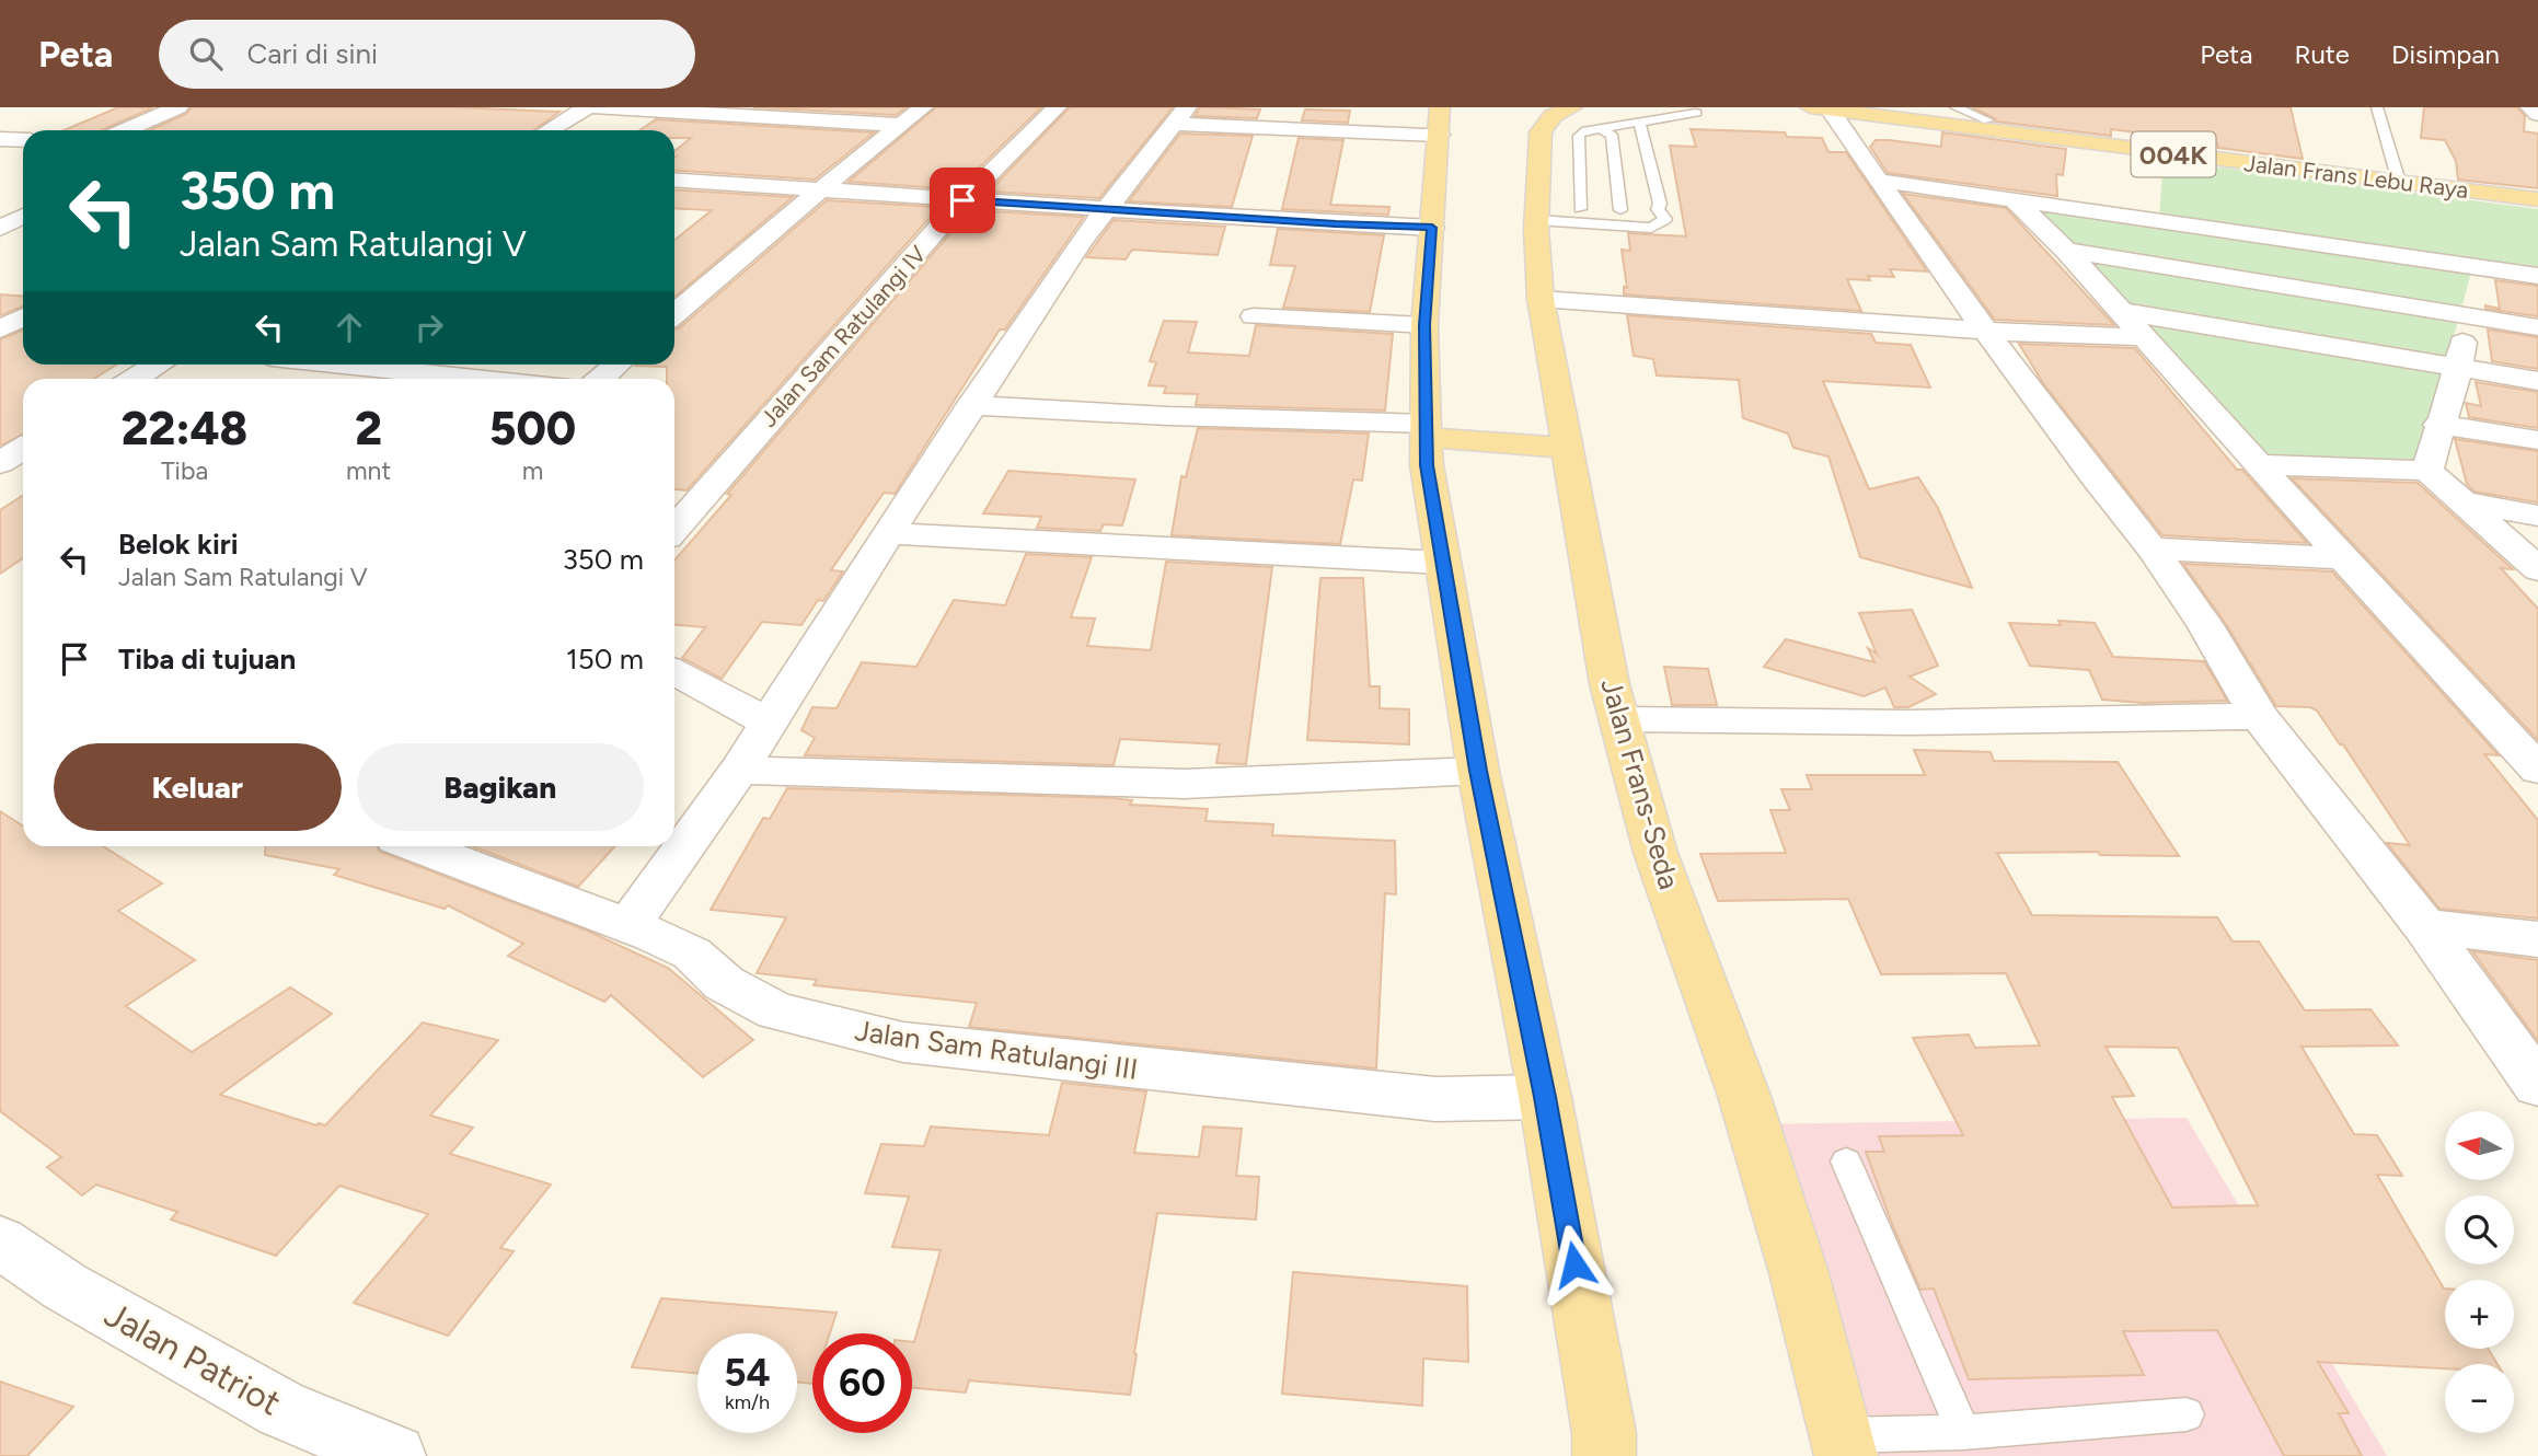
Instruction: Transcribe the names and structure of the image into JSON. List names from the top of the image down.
{
  "streets": {
    "main road": ["004K", "Jalan Frans Lebu Raya", "Jalan Frans-Seda"],
    "street": ["Jalan Sam Ratulangi IV", "Jalan Sam Ratulangi III", "Jalan Patriot"]
  },
  "north": "left",
  "page": {
    "header": "Peta",
    "search": "Cari di sini",
    "nav": ["Peta", "Rute", "Disimpan"],
    "turn": ["350 m", "Jalan Sam Ratulangi V"],
    "eta": [
      "22:48",
      "Tiba",
      "2",
      "mnt",
      "500",
      "m"
    ],
    "list": [
      {
        "name": "Belok kiri",
        "note": "Jalan Sam Ratulangi V",
        "value": "350 m"
      },
      {
        "name": "Tiba di tujuan",
        "value": "150 m"
      }
    ],
    "buttons": ["Keluar", "Bagikan"],
    "map_buttons": ["+", "−"],
    "speed": "54 km/h",
    "limit": "60"
  }
}
